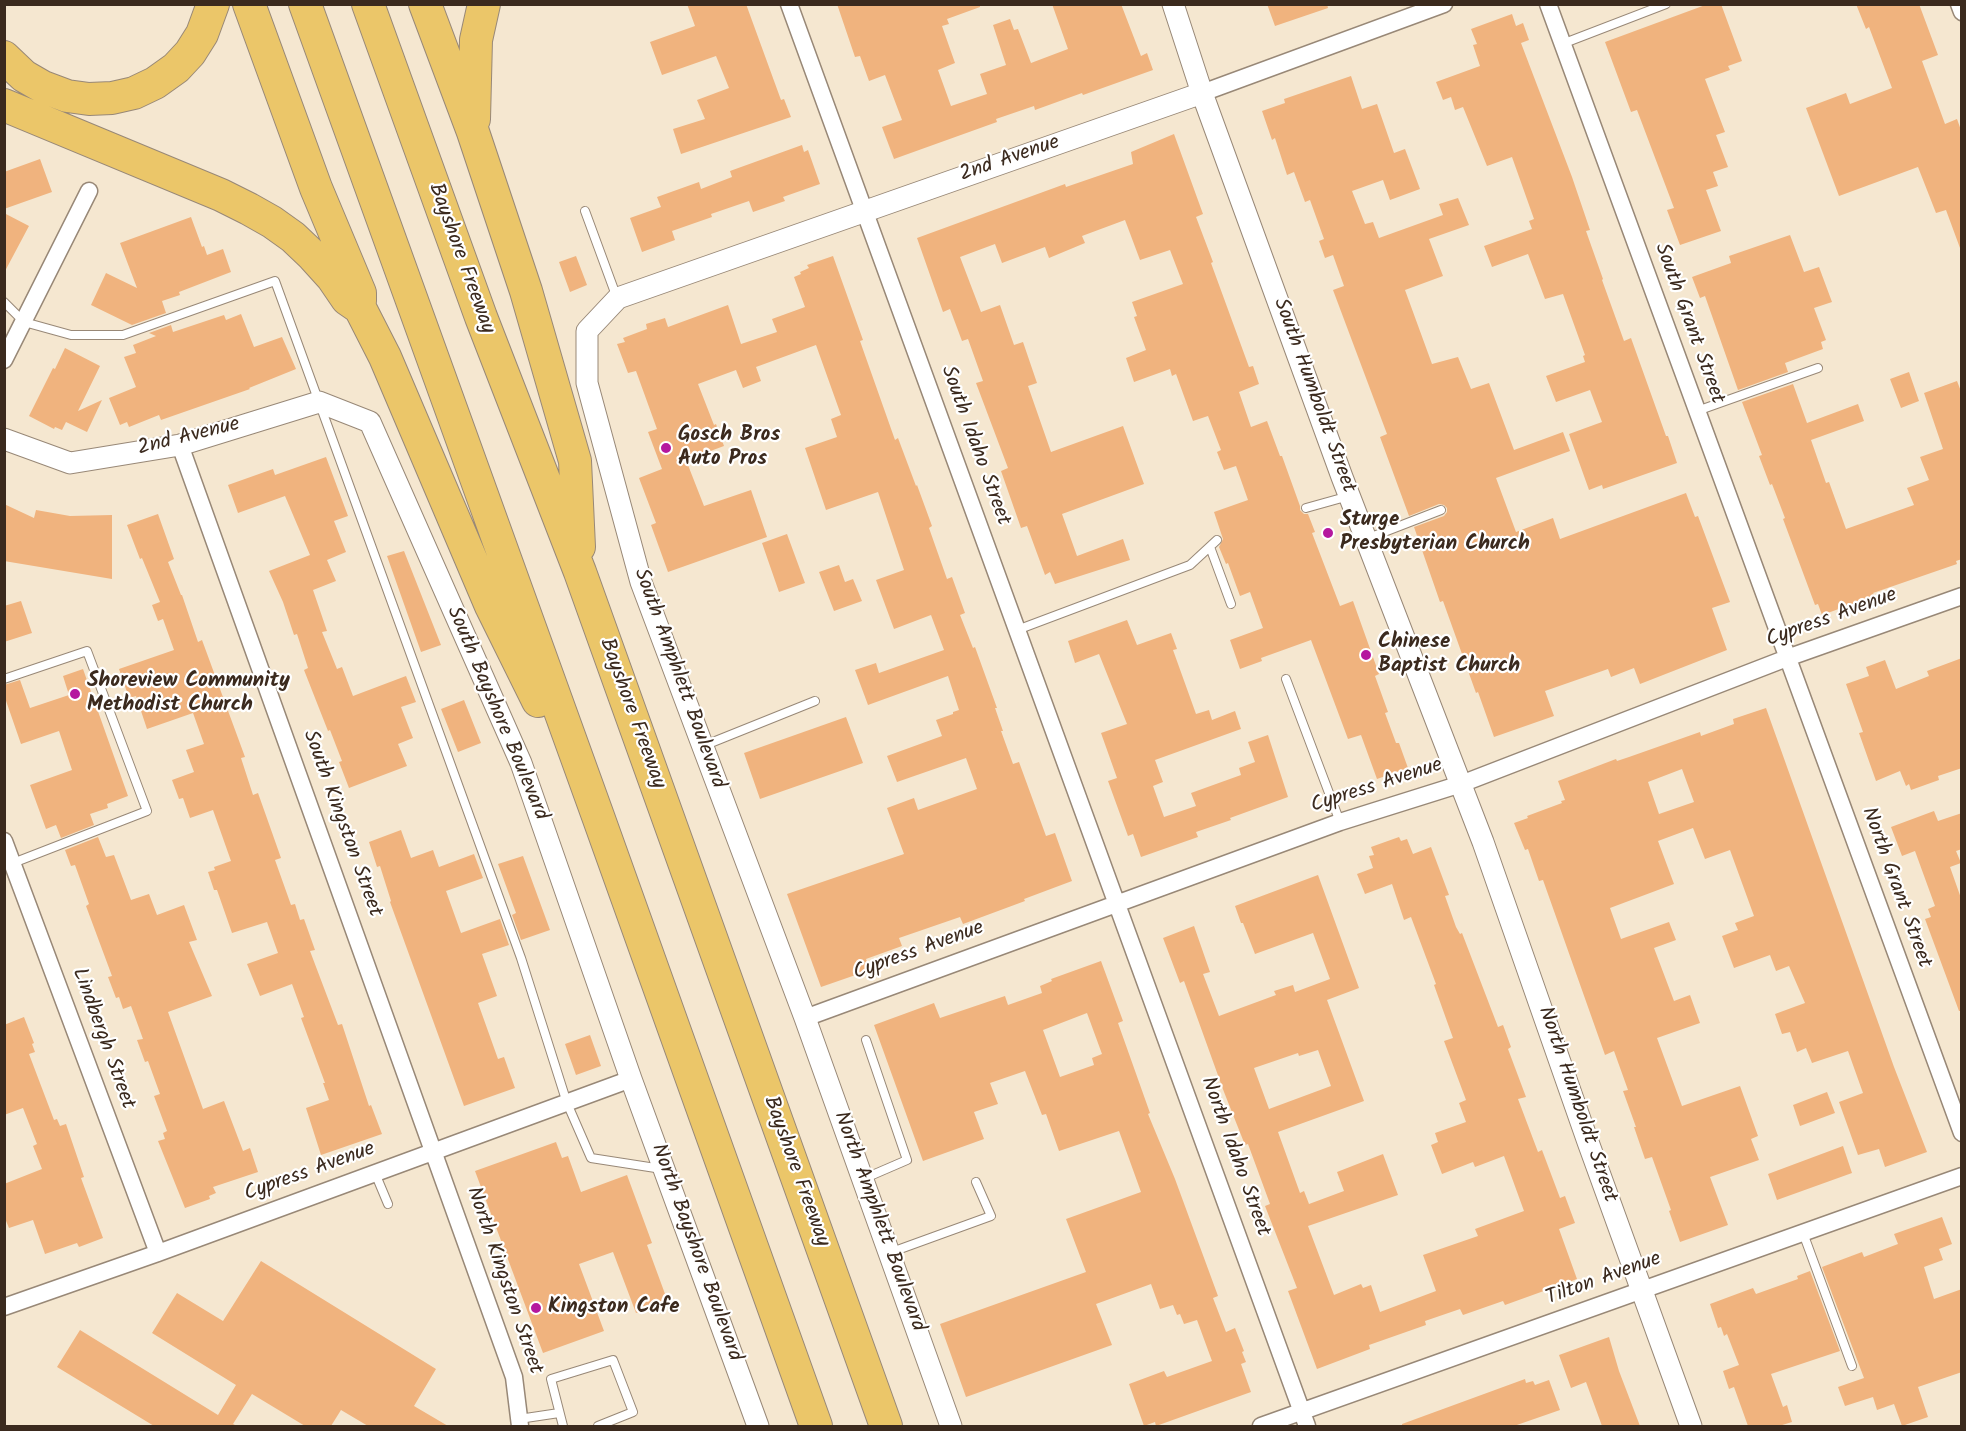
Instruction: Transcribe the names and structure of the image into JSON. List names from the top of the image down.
{
  "streets": {
    "highway": ["Bayshore Freeway"],
    "street": [
      "2nd Avenue",
      "South Grant Street",
      "South Humboldt Street",
      "South Idaho Street",
      "Cypress Avenue",
      "South Amphlett Boulevard",
      "South Bayshore Boulevard",
      "South Kingston Street",
      "North Grant Street",
      "Lindbergh Street",
      "North Humboldt Street",
      "North Idaho Street",
      "North Amphlett Boulevard",
      "North Bayshore Boulevard",
      "Tilton Avenue",
      "North Kingston Street"
    ]
  },
  "crossings": [
    ["2nd Avenue", "South Humboldt Street"],
    ["2nd Avenue", "South Idaho Street"],
    ["2nd Avenue", "South Amphlett Boulevard"],
    ["2nd Avenue", "South Bayshore Boulevard"],
    ["2nd Avenue", "South Kingston Street"],
    ["South Grant Street", "Cypress Avenue"],
    ["South Grant Street", "North Grant Street"],
    ["South Humboldt Street", "Cypress Avenue"],
    ["South Humboldt Street", "North Humboldt Street"],
    ["South Idaho Street", "Cypress Avenue"],
    ["South Idaho Street", "North Idaho Street"],
    ["Cypress Avenue", "South Amphlett Boulevard"],
    ["Cypress Avenue", "South Bayshore Boulevard"],
    ["Cypress Avenue", "South Kingston Street"],
    ["Cypress Avenue", "North Grant Street"],
    ["Cypress Avenue", "Lindbergh Street"],
    ["Cypress Avenue", "North Humboldt Street"],
    ["Cypress Avenue", "North Idaho Street"],
    ["Cypress Avenue", "North Amphlett Boulevard"],
    ["Cypress Avenue", "North Bayshore Boulevard"],
    ["Cypress Avenue", "North Kingston Street"],
    ["South Amphlett Boulevard", "North Amphlett Boulevard"],
    ["South Bayshore Boulevard", "North Bayshore Boulevard"],
    ["South Kingston Street", "North Kingston Street"],
    ["North Humboldt Street", "Tilton Avenue"],
    ["North Idaho Street", "Tilton Avenue"]
  ],
  "places": [
    "Gosch Bros Auto Pros",
    "Sturge Presbyterian Church",
    "Chinese Baptist Church",
    "Shoreview Community Methodist Church",
    "Kingston Cafe"
  ]
}
